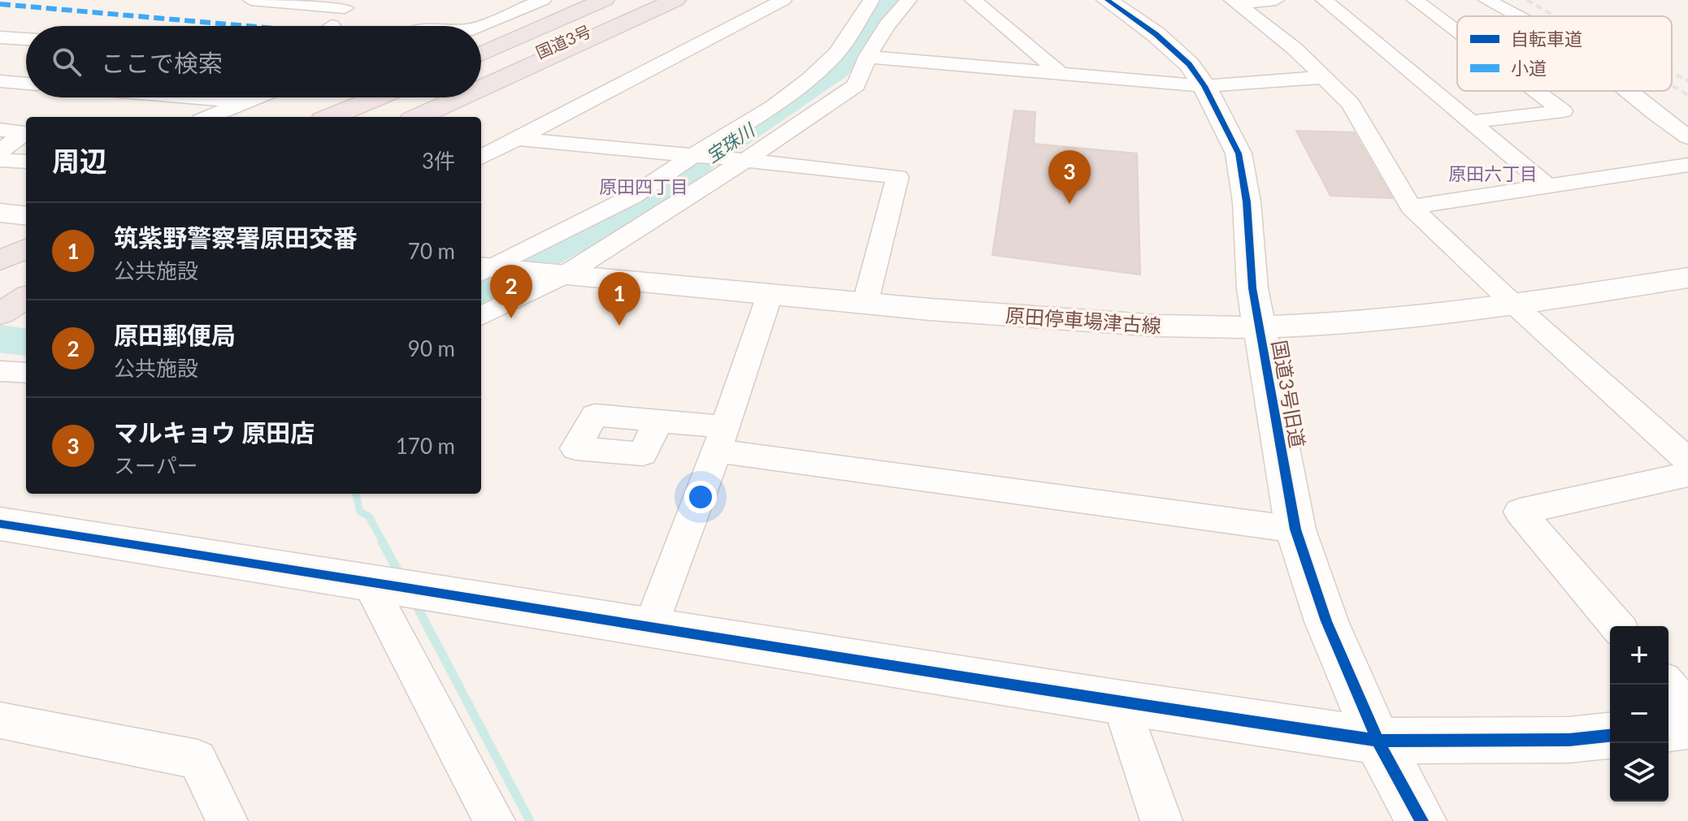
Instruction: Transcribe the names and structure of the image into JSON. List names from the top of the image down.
{
  "streets": {
    "highway": ["国道3号"],
    "street": ["原田停車場津古線", "国道3号旧道"]
  },
  "crossings": [
    ["原田停車場津古線", "国道3号旧道"]
  ],
  "districts": ["原田六丁目", "原田四丁目"],
  "water": ["宝珠川"],
  "legend": ["自転車道", "小道"],
  "page": {
    "search": "ここで検索",
    "heading": ["周辺", "3件"],
    "pins": ["3", "2", "1"],
    "list": [
      {
        "mark": "1",
        "name": "筑紫野警察署原田交番",
        "note": "公共施設",
        "value": "70 m"
      },
      {
        "mark": "2",
        "name": "原田郵便局",
        "note": "公共施設",
        "value": "90 m"
      },
      {
        "mark": "3",
        "name": "マルキョウ 原田店",
        "note": "スーパー",
        "value": "170 m"
      }
    ],
    "map_buttons": ["+", "−"]
  }
}
